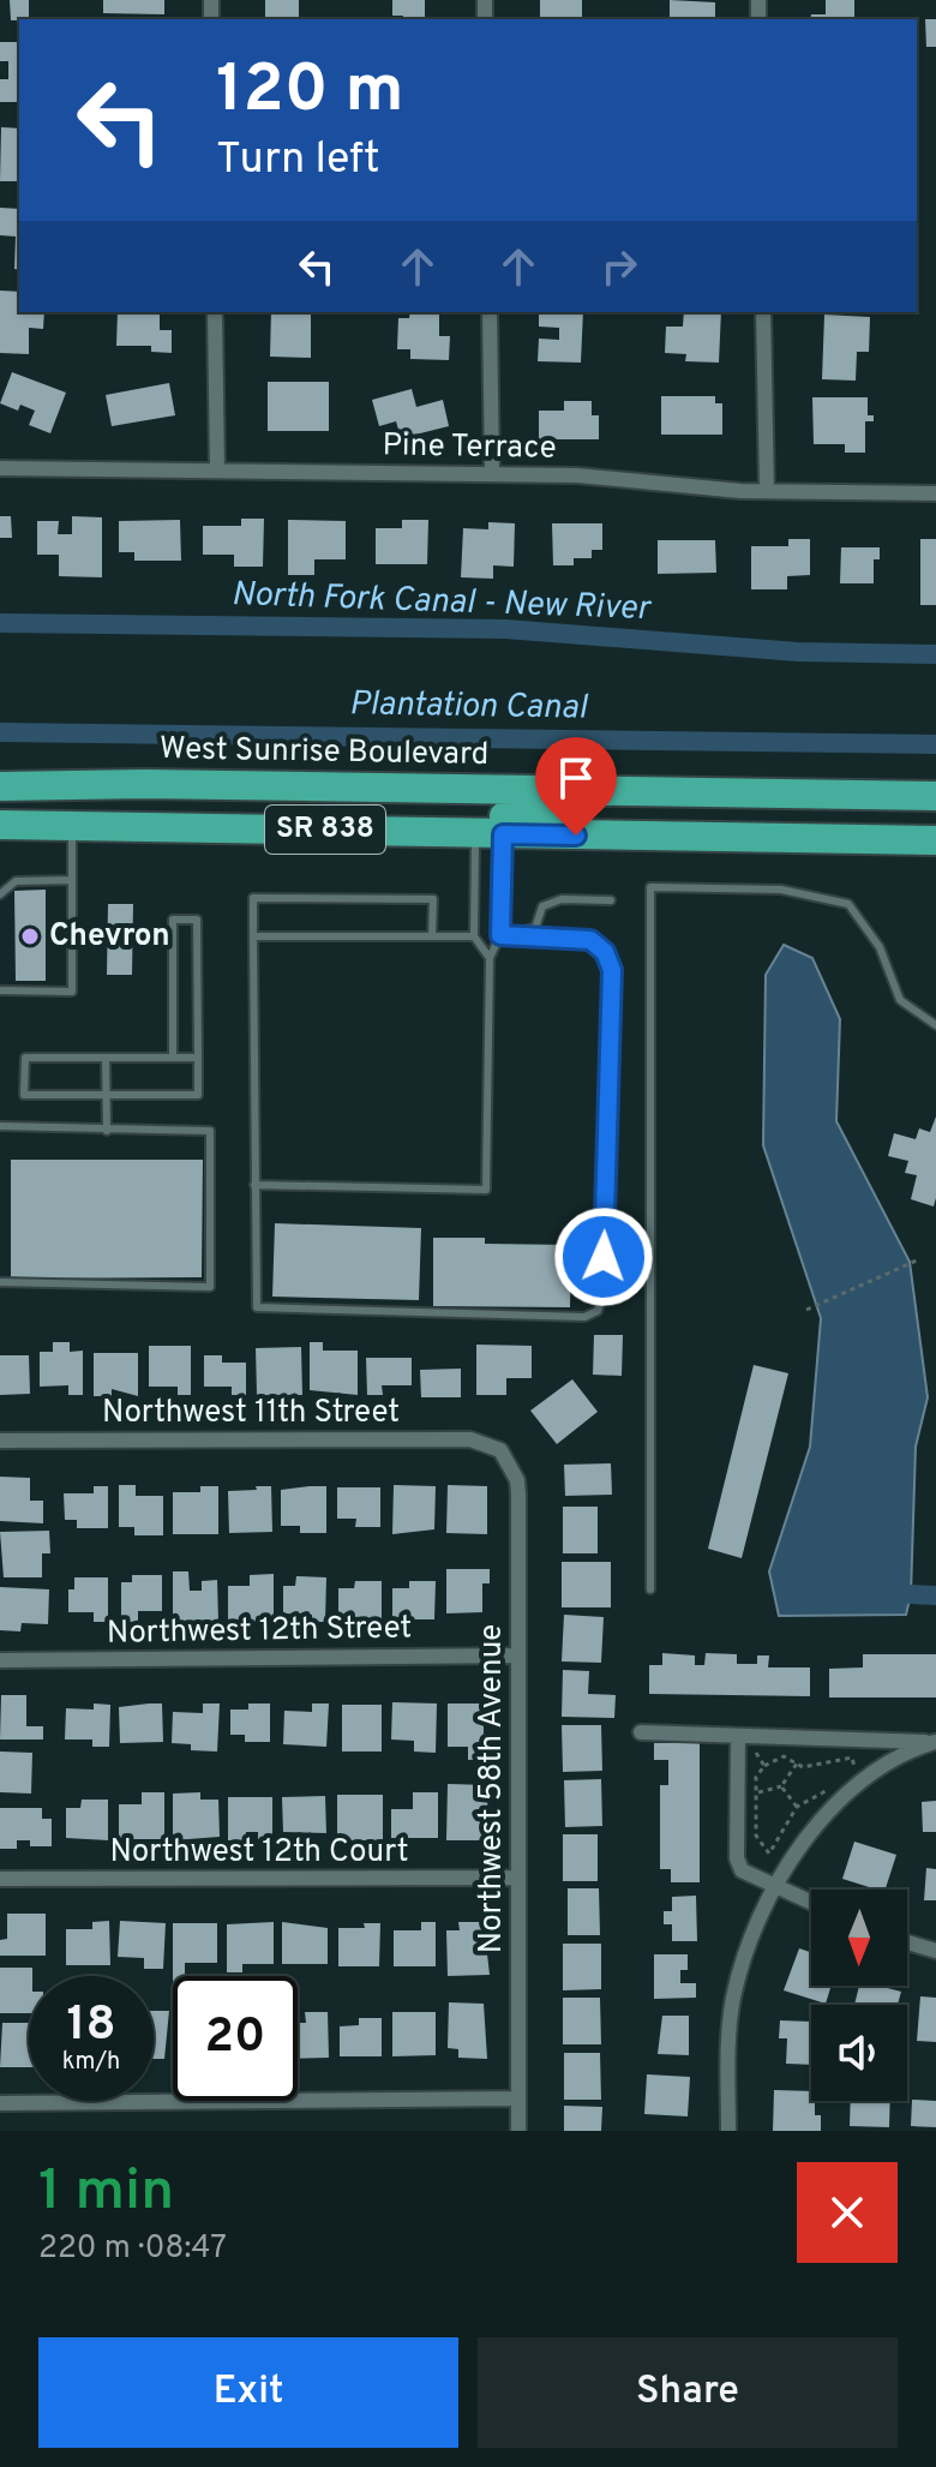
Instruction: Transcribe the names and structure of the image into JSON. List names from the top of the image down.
{
  "streets": {
    "highway": ["West Sunrise Boulevard", "SR 838"],
    "street": [
      "Pine Terrace",
      "Northwest 11th Street",
      "Northwest 12th Street",
      "Northwest 58th Avenue",
      "Northwest 12th Court"
    ]
  },
  "crossings": [
    ["Northwest 11th Street", "Northwest 58th Avenue"],
    ["Northwest 12th Street", "Northwest 58th Avenue"],
    ["Northwest 58th Avenue", "Northwest 12th Court"]
  ],
  "water": ["North Fork Canal - New River", "Plantation Canal"],
  "places": ["Chevron"],
  "north": "bottom",
  "page": {
    "turn": ["120 m", "Turn left"],
    "speed": "18 km/h",
    "limit": "20",
    "heading": ["1 min", "220 m · 08:47"],
    "buttons": ["Exit", "Share"]
  }
}
